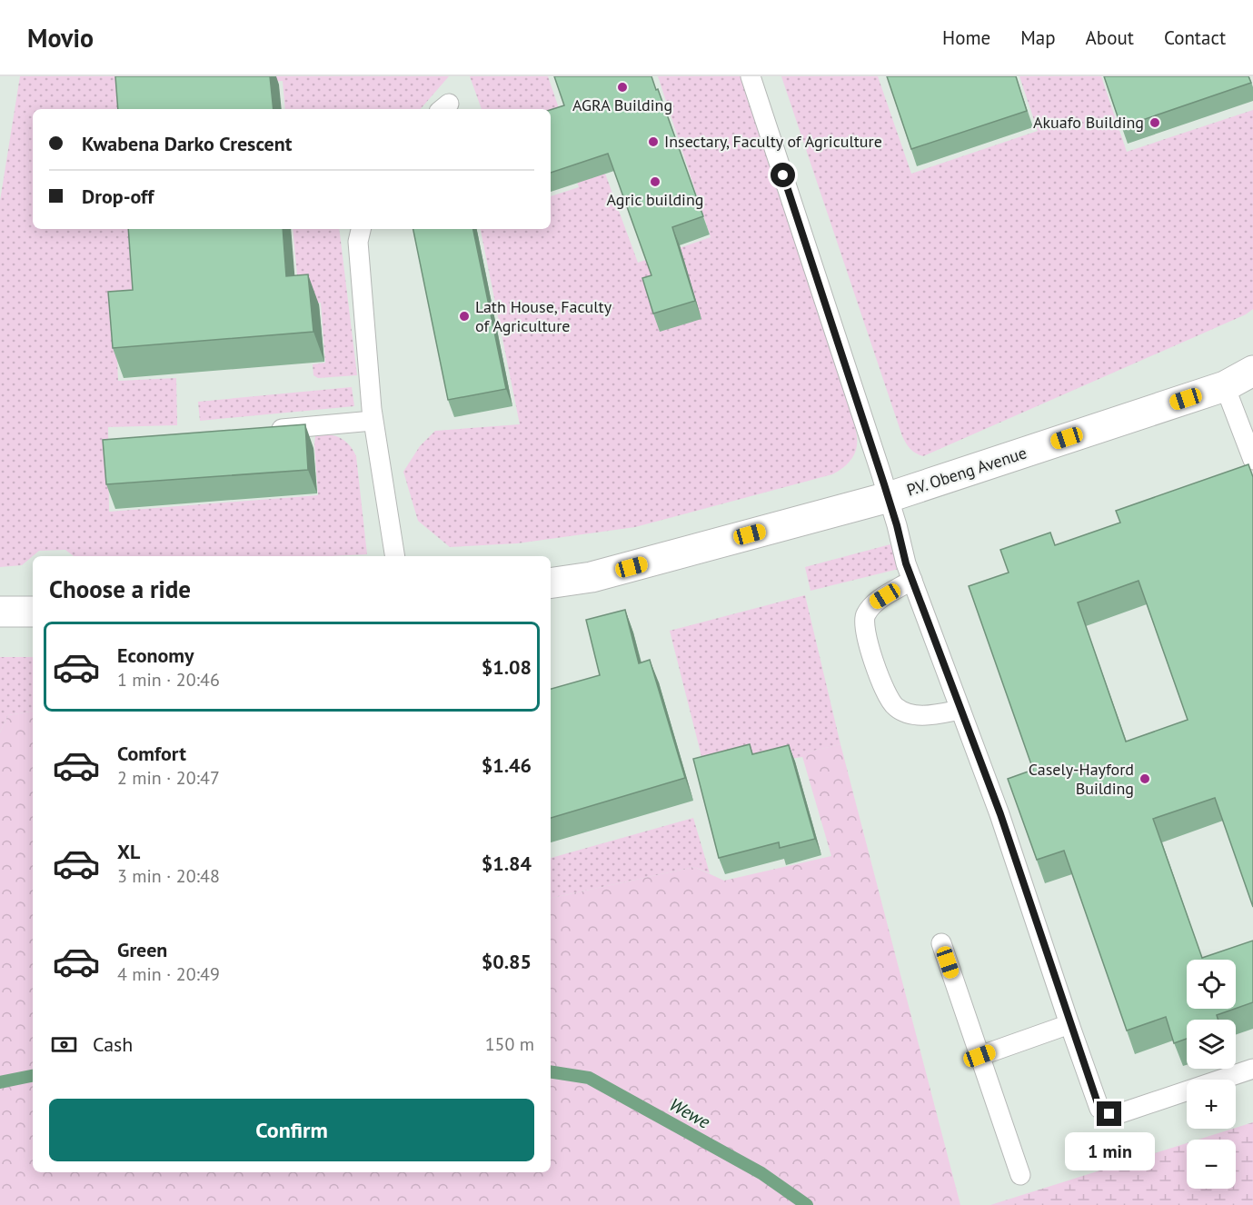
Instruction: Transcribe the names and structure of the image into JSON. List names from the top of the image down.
{
  "streets": {
    "street": ["P.V. Obeng Avenue"]
  },
  "water": ["Wewe"],
  "places": [
    "AGRA Building",
    "Akuafo Building",
    "Insectary, Faculty of Agriculture",
    "Agric building",
    "Lath House, Faculty of Agriculture",
    "Casely-Hayford Building"
  ],
  "page": {
    "header": "Movio",
    "nav": [
      "Home",
      "Map",
      "About",
      "Contact"
    ],
    "banner": ["Kwabena Darko Crescent", "Drop-off"],
    "heading": "Choose a ride",
    "list": [
      {
        "name": "Economy",
        "note": "1 min · 20:46",
        "value": "$1.08"
      },
      {
        "name": "Comfort",
        "note": "2 min · 20:47",
        "value": "$1.46"
      },
      {
        "name": "XL",
        "note": "3 min · 20:48",
        "value": "$1.84"
      },
      {
        "name": "Green",
        "note": "4 min · 20:49",
        "value": "$0.85"
      }
    ],
    "map_buttons": ["+", "−"],
    "pay": ["Cash", "150 m"],
    "buttons": "Confirm",
    "bubble": "1 min"
  }
}
